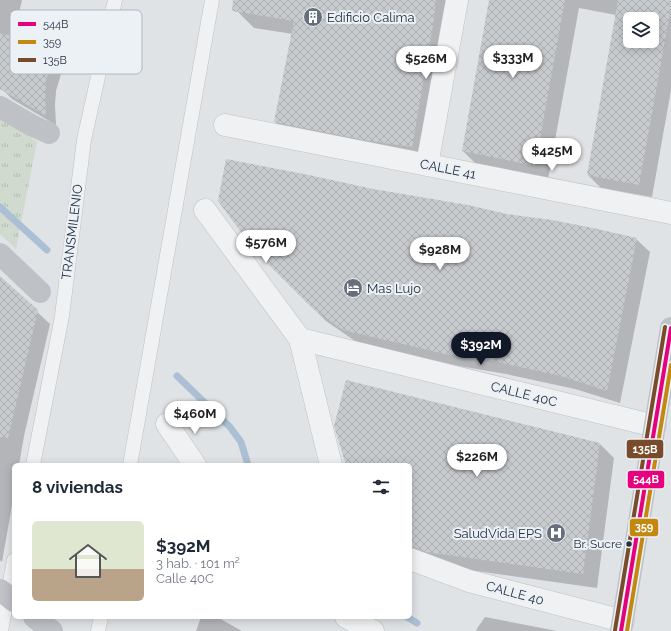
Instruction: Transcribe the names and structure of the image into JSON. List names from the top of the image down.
{
  "streets": {
    "street": ["CALLE 41", "CALLE 40C", "CALLE 40"],
    "lane": ["TRANSMILENIO"]
  },
  "places": {
    "building": ["Edificio Calima"],
    "hotel": ["Mas Lujo"],
    "hospital": ["SaludVida EPS"],
    "other": ["Br. Sucre"]
  },
  "lines": ["transit line 135B", "transit line 544B", "transit line 359"],
  "legend": ["544B", "359", "135B"],
  "page": {
    "price": [
      "$333M",
      "$526M",
      "$425M",
      "$576M",
      "$928M",
      "$392M",
      "$460M",
      "$226M"
    ],
    "heading": "8 viviendas",
    "list": [
      {
        "name": "$392M",
        "note": "3 hab. · 101 m² · Calle 40C"
      }
    ]
  }
}
